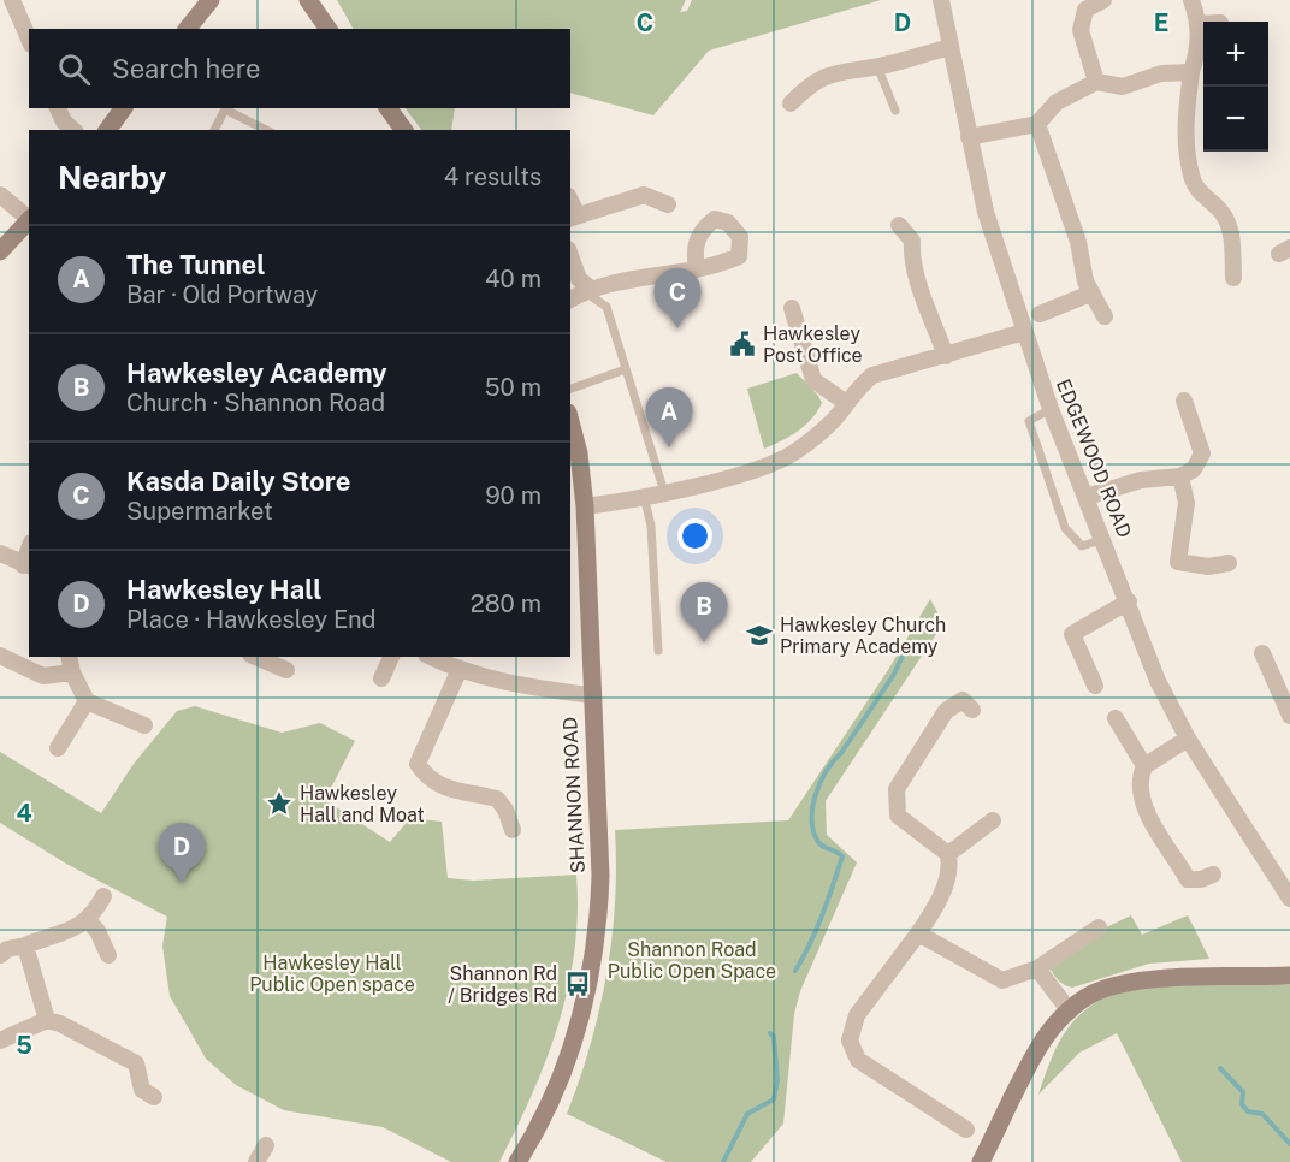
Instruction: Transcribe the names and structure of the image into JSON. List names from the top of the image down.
{
  "streets": {
    "street": ["EDGEWOOD ROAD", "SHANNON ROAD"]
  },
  "parks": ["Shannon Road Public Open Space", "Hawkesley Hall Public Open space"],
  "places": {
    "public building": ["Hawkesley Post Office"],
    "school or university": ["Hawkesley Church Primary Academy"],
    "place": ["Hawkesley Hall and Moat"],
    "bus stop": ["Shannon Rd / Bridges Rd"]
  },
  "page": {
    "map_buttons": ["+", "−"],
    "search": "Search here",
    "heading": ["Nearby", "4 results"],
    "list": [
      {
        "mark": "A",
        "name": "The Tunnel",
        "note": "Bar · Old Portway",
        "value": "40 m"
      },
      {
        "mark": "B",
        "name": "Hawkesley Academy",
        "note": "Church · Shannon Road",
        "value": "50 m"
      },
      {
        "mark": "C",
        "name": "Kasda Daily Store",
        "note": "Supermarket",
        "value": "90 m"
      },
      {
        "mark": "D",
        "name": "Hawkesley Hall",
        "note": "Place · Hawkesley End",
        "value": "280 m"
      }
    ],
    "pins": [
      "C",
      "A",
      "B",
      "D"
    ]
  },
  "grid": {
    "columns": ["C", "D", "E"],
    "rows": ["4", "5"]
  }
}
